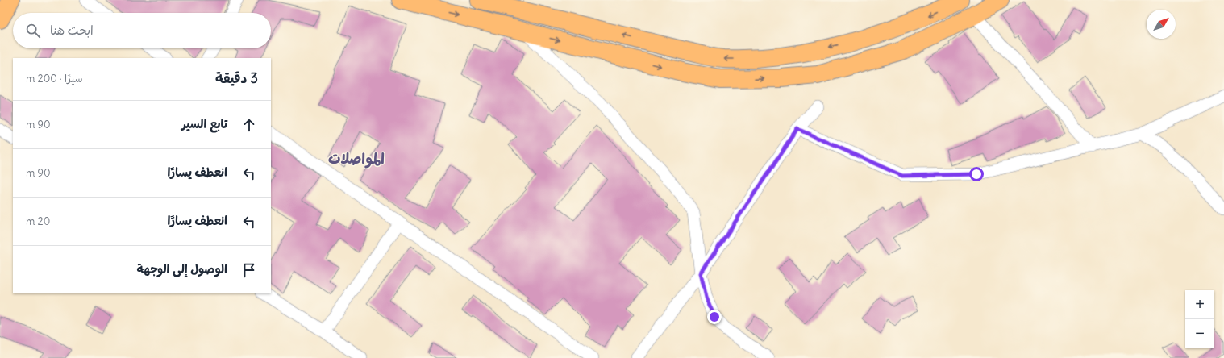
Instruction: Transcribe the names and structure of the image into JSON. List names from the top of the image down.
{
  "districts": ["المواصلات"],
  "north": "top right",
  "page": {
    "search": "ابحث هنا",
    "heading": ["3 دقيقة", "سيرًا · 200 m"],
    "list": [
      ["تابع السير", "90 m"],
      ["انعطف يسارًا", "90 m"],
      ["انعطف يسارًا", "20 m"],
      "الوصول إلى الوجهة"
    ],
    "map_buttons": ["+", "−"]
  }
}
